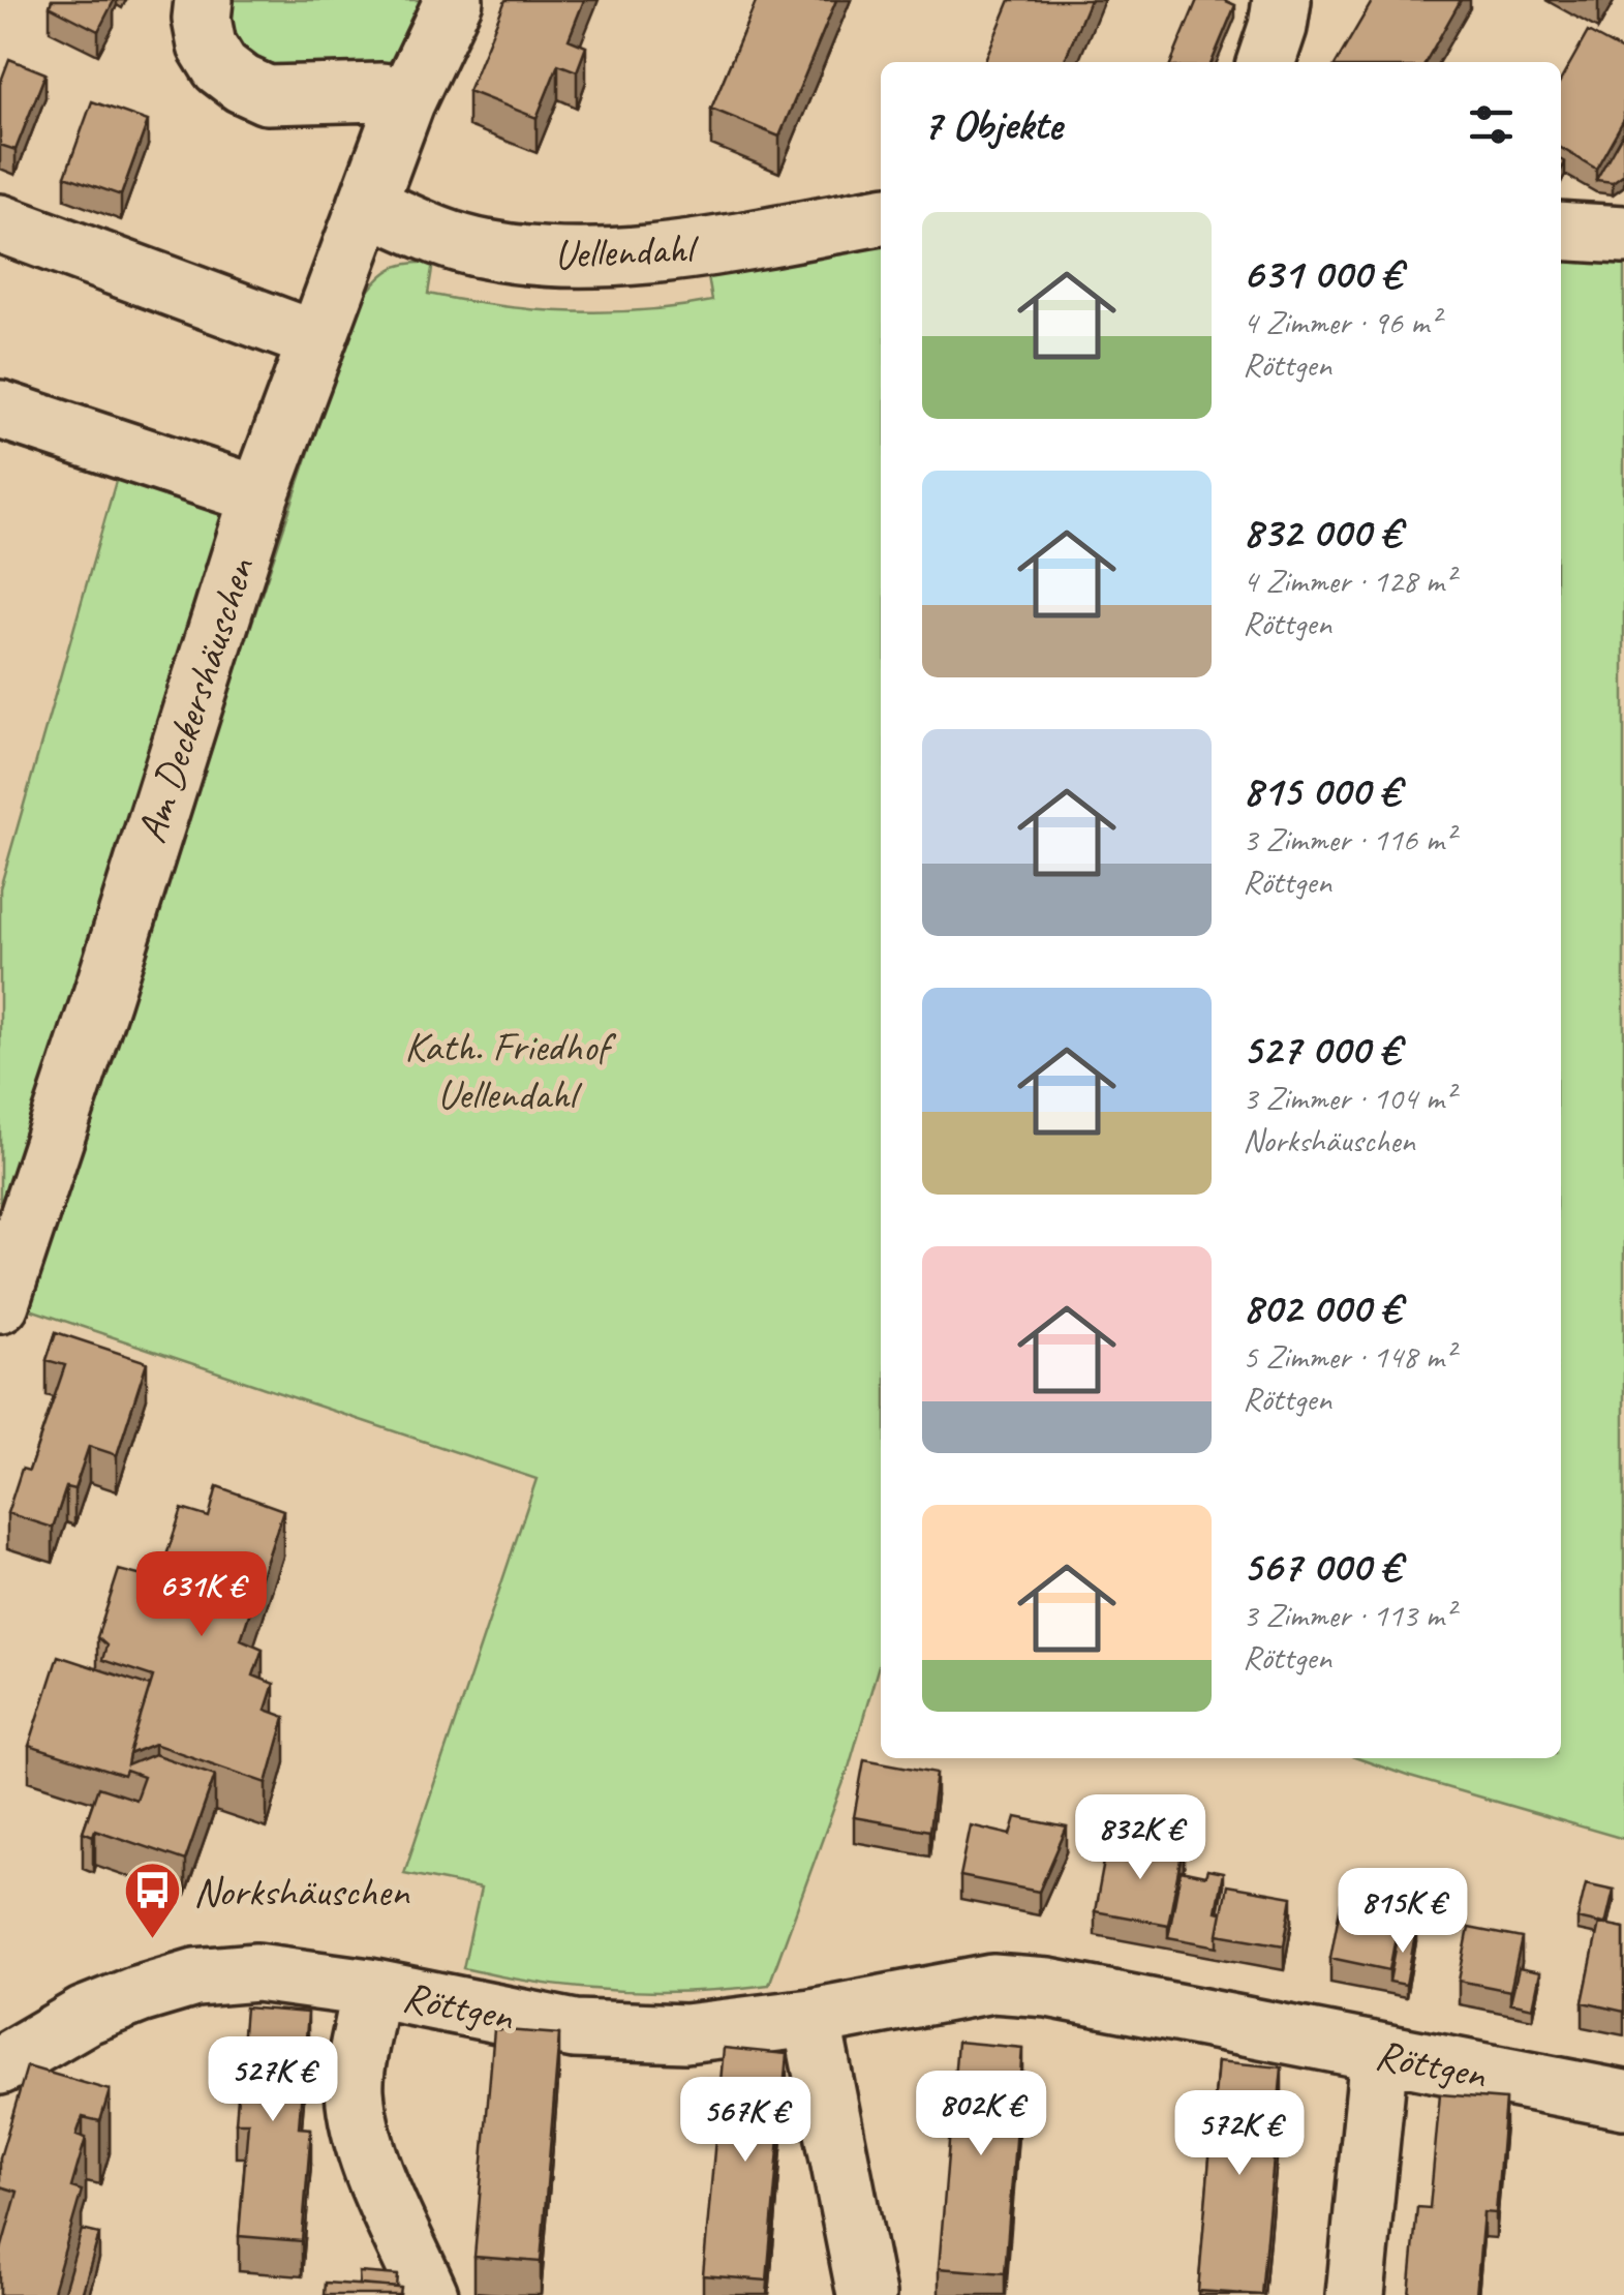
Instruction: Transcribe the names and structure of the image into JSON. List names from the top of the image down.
{
  "streets": {
    "street": ["Uellendahl", "Am Deckershäuschen", "Röttgen"]
  },
  "crossings": [
    ["Uellendahl", "Am Deckershäuschen"]
  ],
  "parks": ["Kath. Friedhof Uellendahl"],
  "places": {
    "bus stop": ["Norkshäuschen"]
  },
  "page": {
    "heading": "7 Objekte",
    "list": [
      {
        "name": "631 000 €",
        "note": "4 Zimmer · 96 m² · Röttgen"
      },
      {
        "name": "832 000 €",
        "note": "4 Zimmer · 128 m² · Röttgen"
      },
      {
        "name": "815 000 €",
        "note": "3 Zimmer · 116 m² · Röttgen"
      },
      {
        "name": "527 000 €",
        "note": "3 Zimmer · 104 m² · Norkshäuschen"
      },
      {
        "name": "802 000 €",
        "note": "5 Zimmer · 148 m² · Röttgen"
      },
      {
        "name": "567 000 €",
        "note": "3 Zimmer · 113 m² · Röttgen"
      }
    ],
    "price": [
      "631K €",
      "832K €",
      "815K €",
      "527K €",
      "802K €",
      "567K €",
      "572K €"
    ]
  }
}
